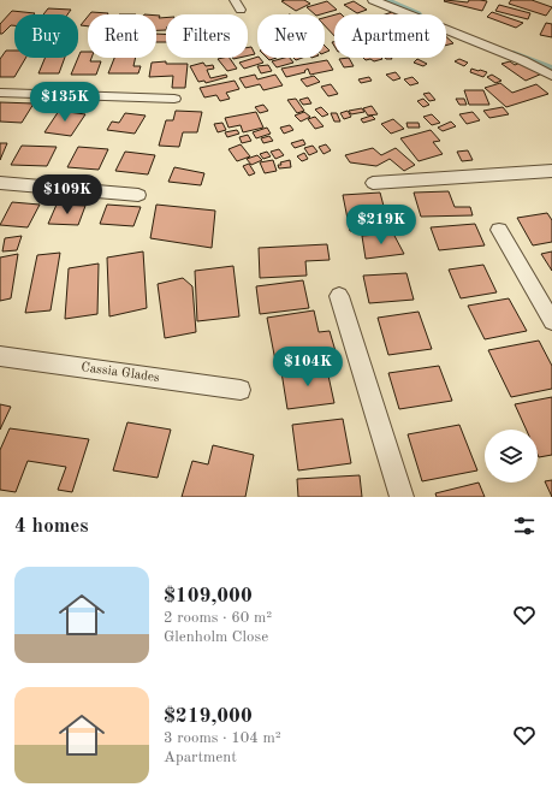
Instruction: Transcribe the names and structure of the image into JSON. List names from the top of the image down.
{
  "streets": {
    "street": ["Cassia Glades"]
  },
  "page": {
    "chip": [
      "Buy",
      "Rent",
      "Filters",
      "New",
      "Apartment"
    ],
    "price": [
      "$135K",
      "$109K",
      "$219K",
      "$104K"
    ],
    "heading": "4 homes",
    "list": [
      {
        "name": "$109,000",
        "note": "2 rooms · 60 m² · Glenholm Close"
      },
      {
        "name": "$219,000",
        "note": "3 rooms · 104 m² · Apartment"
      }
    ]
  }
}
